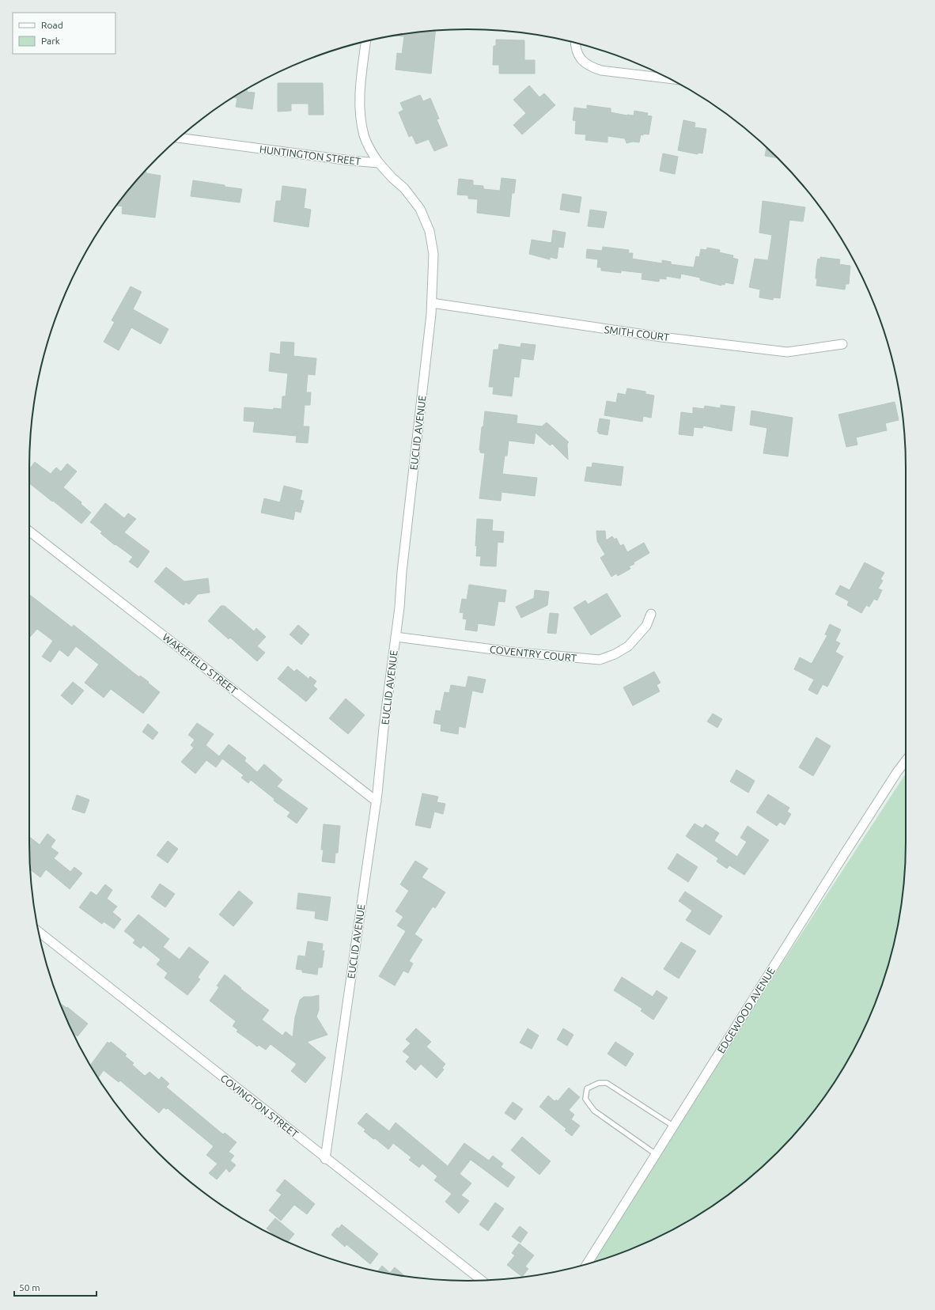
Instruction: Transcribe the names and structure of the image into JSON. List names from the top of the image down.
{
  "streets": {
    "street": [
      "HUNTINGTON STREET",
      "SMITH COURT",
      "EUCLID AVENUE",
      "COVENTRY COURT",
      "WAKEFIELD STREET",
      "EDGEWOOD AVENUE",
      "COVINGTON STREET"
    ]
  },
  "crossings": [
    ["HUNTINGTON STREET", "EUCLID AVENUE"],
    ["SMITH COURT", "EUCLID AVENUE"],
    ["EUCLID AVENUE", "COVENTRY COURT"],
    ["EUCLID AVENUE", "WAKEFIELD STREET"],
    ["EUCLID AVENUE", "COVINGTON STREET"]
  ],
  "legend": ["Road", "Park"],
  "scale_bar": "50 m"
}
